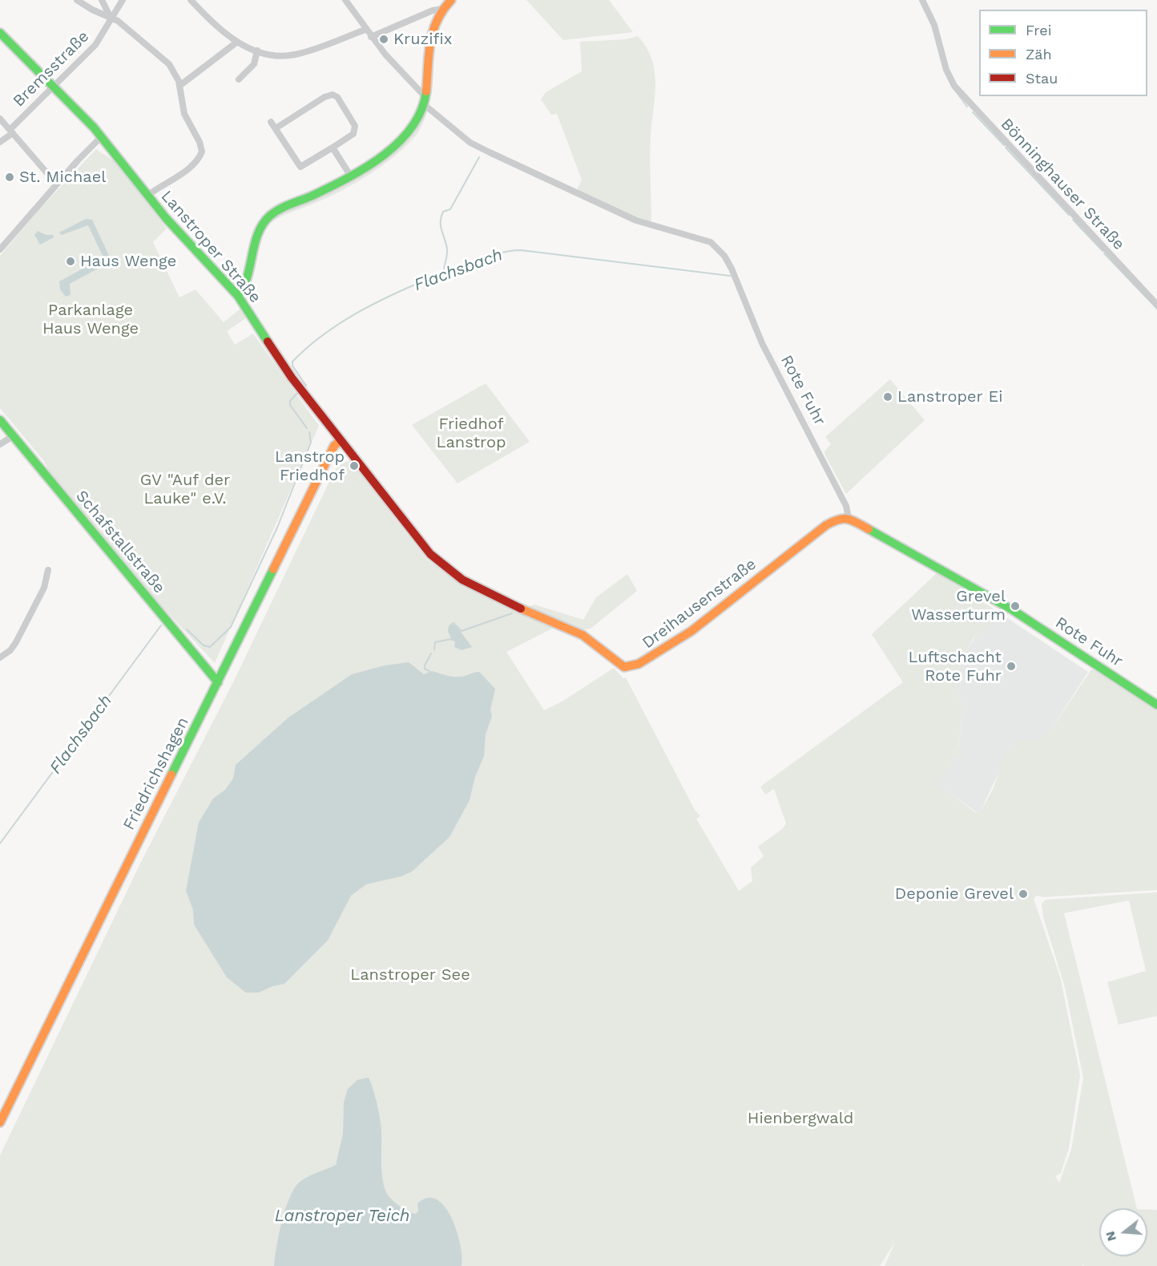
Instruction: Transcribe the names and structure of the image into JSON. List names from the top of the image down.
{
  "streets": {
    "main road": [
      "Lanstroper Straße",
      "Rote Fuhr",
      "Schafstallstraße",
      "Dreihausenstraße",
      "Friedrichshagen"
    ],
    "street": ["Bremsstraße", "Bönninghauser Straße"]
  },
  "crossings": [
    ["Bremsstraße", "Lanstroper Straße"],
    ["Lanstroper Straße", "Dreihausenstraße"],
    ["Lanstroper Straße", "Friedrichshagen"],
    ["Rote Fuhr", "Dreihausenstraße"],
    ["Schafstallstraße", "Friedrichshagen"]
  ],
  "water": ["Flachsbach", "Lanstroper Teich"],
  "parks": [
    "Parkanlage Haus Wenge",
    "Friedhof Lanstrop",
    "GV \"Auf der Lauke\" e.V.",
    "Lanstroper See",
    "Hienbergwald"
  ],
  "places": [
    "Kruzifix",
    "St. Michael",
    "Haus Wenge",
    "Lanstroper Ei",
    "Lanstrop Friedhof",
    "Grevel Wasserturm",
    "Luftschacht Rote Fuhr",
    "Deponie Grevel"
  ],
  "legend": ["Frei", "Zäh", "Stau"],
  "north": "left"
}
